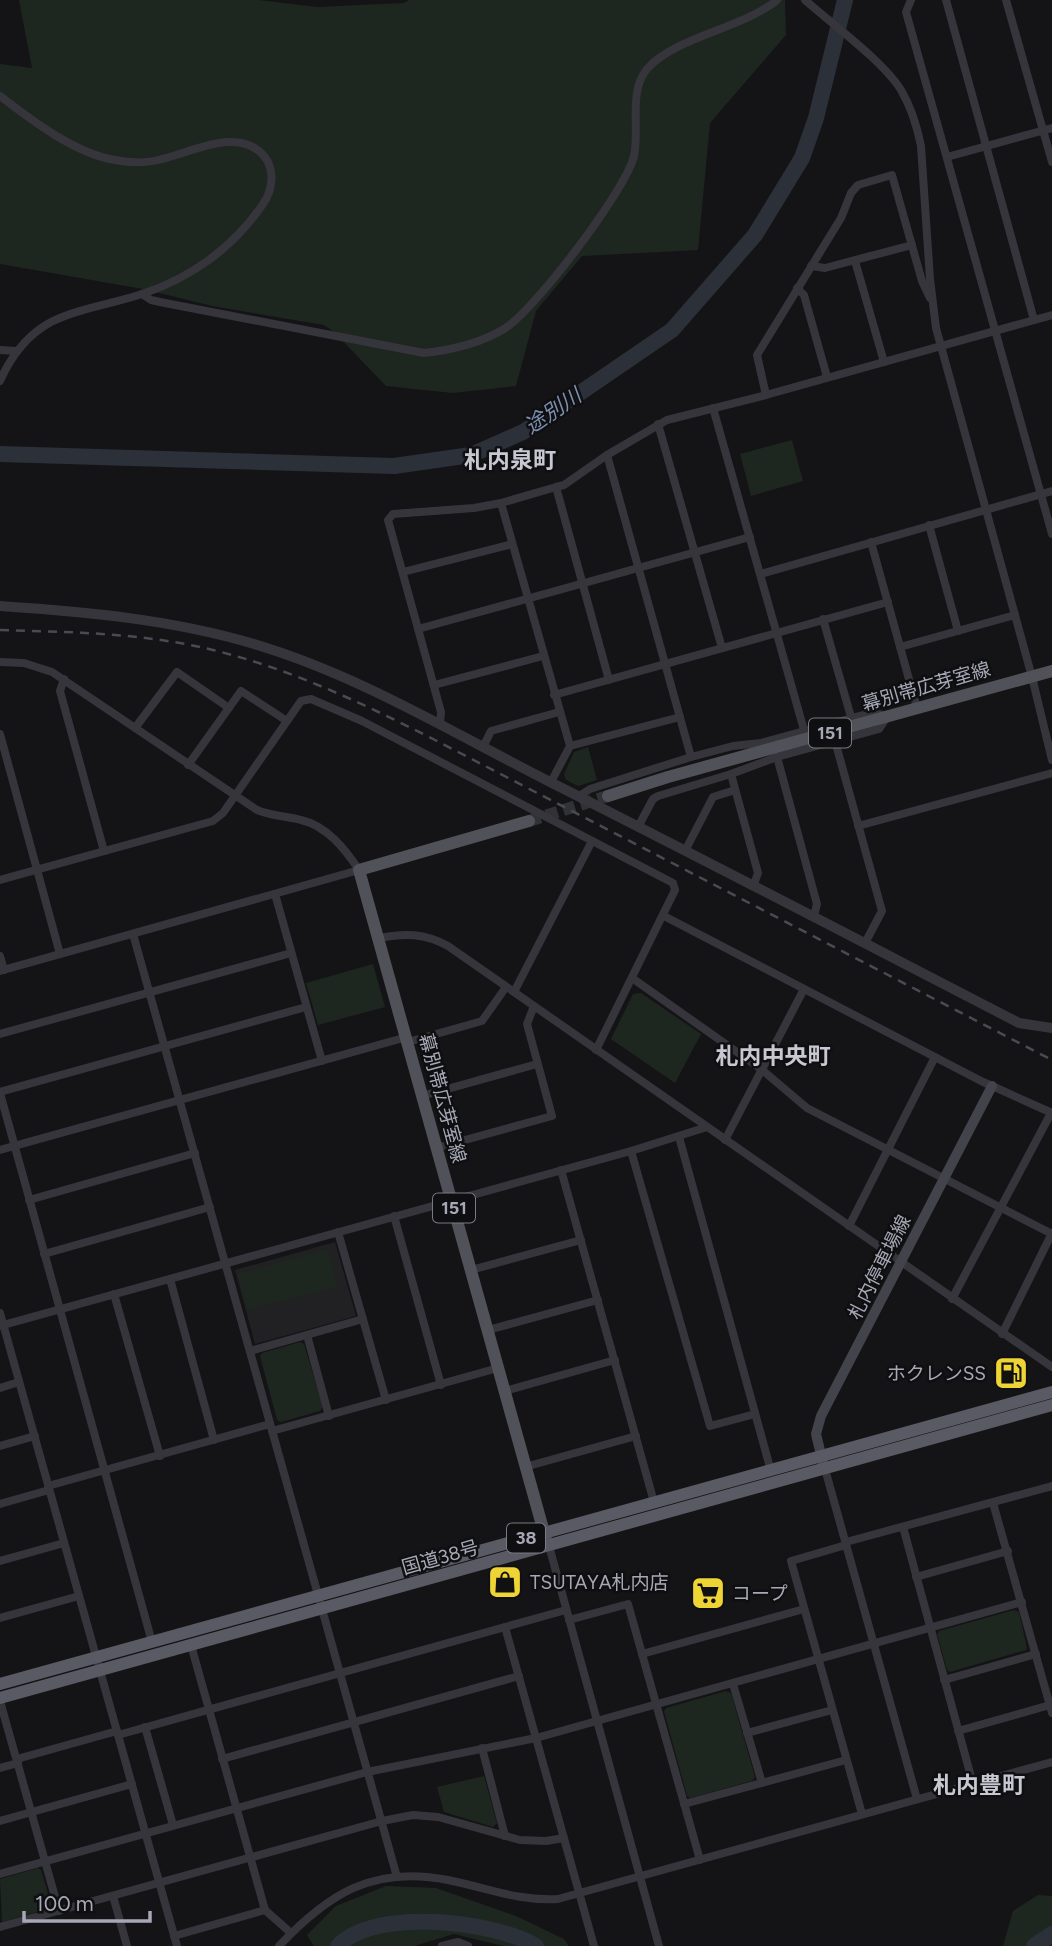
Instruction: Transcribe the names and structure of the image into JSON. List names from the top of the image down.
{
  "streets": {
    "highway": ["38", "国道38号"],
    "main road": ["幕別帯広芽室線", "151", "札内停車場線"]
  },
  "crossings": [
    ["幕別帯広芽室線", "国道38号"],
    ["札内停車場線", "国道38号"]
  ],
  "districts": ["札内泉町", "札内中央町", "札内豊町"],
  "water": ["途別川"],
  "places": {
    "fuel station": ["ホクレンSS"],
    "shop": ["TSUTAYA札内店"],
    "supermarket": ["コープ"]
  },
  "scale_bar": "100 m"
}
